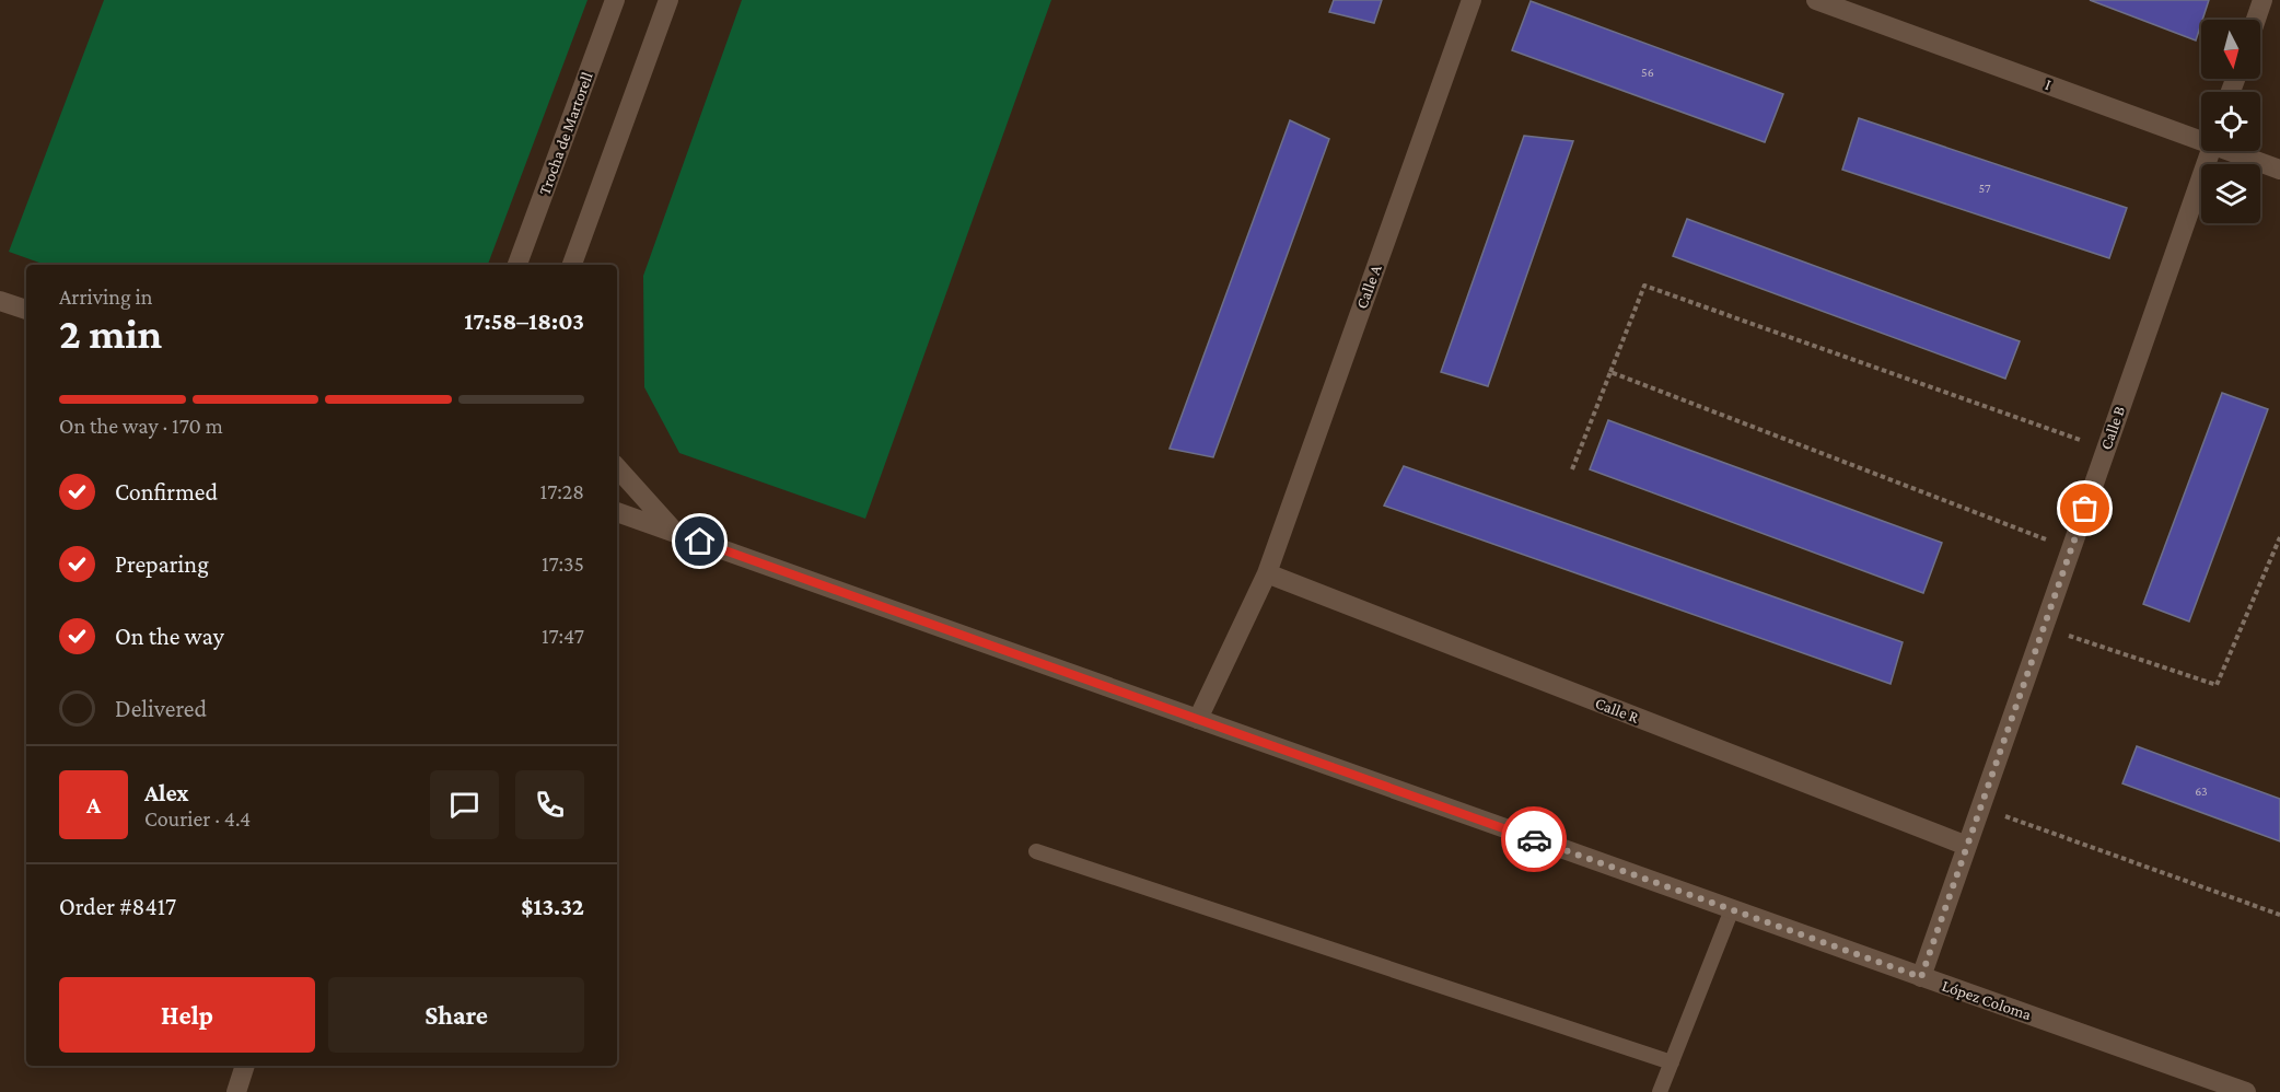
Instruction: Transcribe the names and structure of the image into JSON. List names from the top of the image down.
{
  "streets": {
    "street": [
      "I",
      "Trocha de Martorell",
      "Calle A",
      "Calle B",
      "Calle R",
      "López Coloma"
    ]
  },
  "crossings": [
    ["Calle A", "Calle R"],
    ["Calle A", "López Coloma"],
    ["Calle B", "Calle R"],
    ["Calle B", "López Coloma"]
  ],
  "house_numbers": ["56", "57", "63"],
  "north": "bottom",
  "page": {
    "heading": ["2 min", "Arriving in", "17:58–18:03"],
    "panel": [
      "Alex",
      "Courier · 4.4",
      "Order #8417",
      "$13.32"
    ],
    "bar": "On the way · 170 m",
    "list": [
      ["Confirmed", "17:28"],
      ["Preparing", "17:35"],
      ["On the way", "17:47"],
      "Delivered"
    ],
    "round": "A",
    "buttons": ["Help", "Share"]
  }
}
